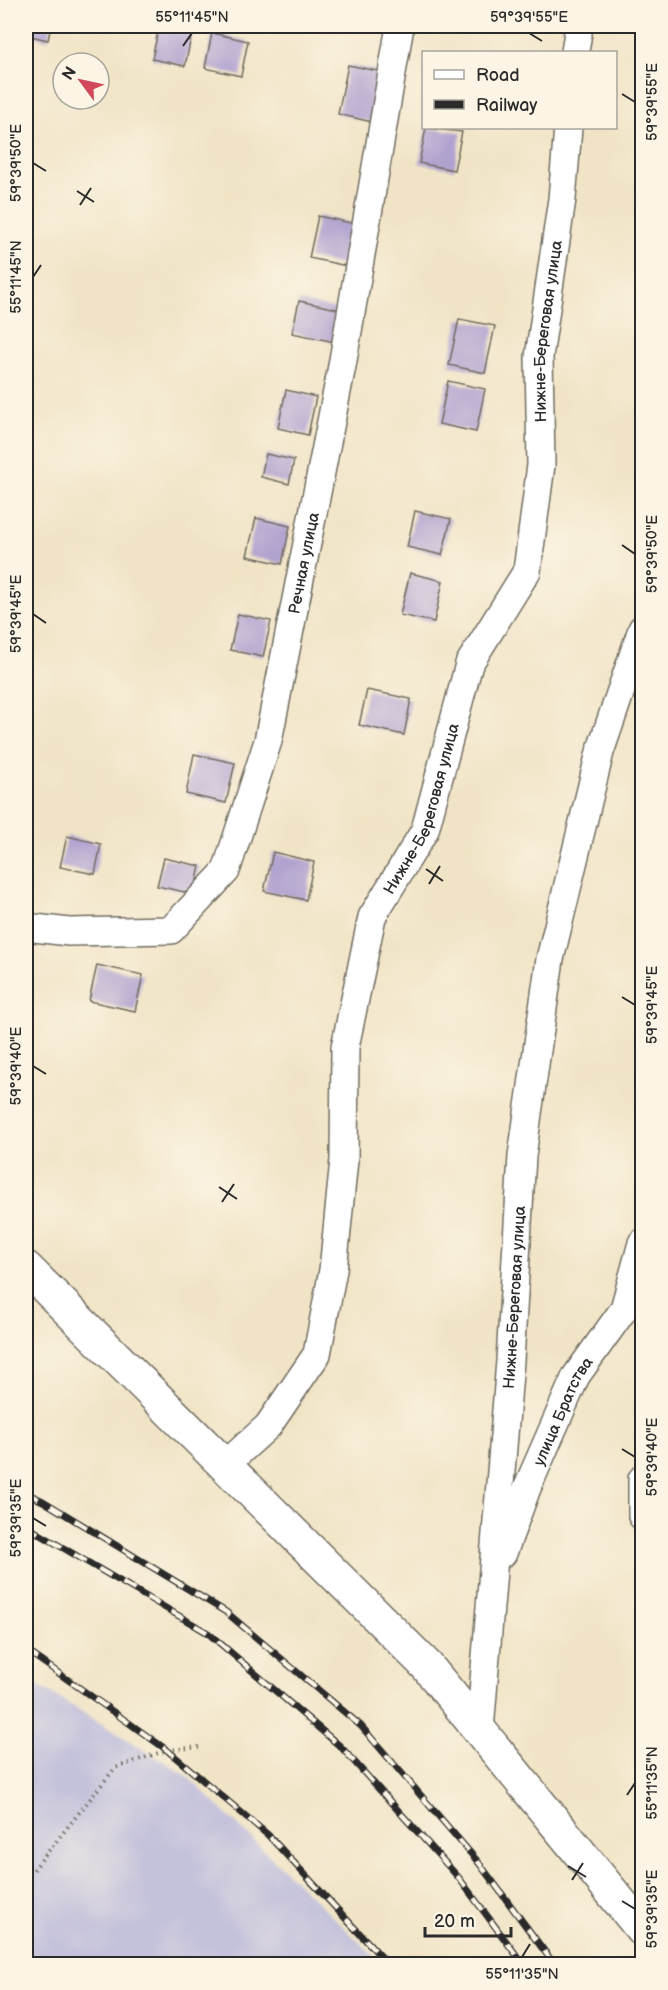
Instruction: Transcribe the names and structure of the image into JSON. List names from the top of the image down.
{
  "streets": {
    "street": ["Нижне-Береговая улица", "Речная улица", "улица Братства"]
  },
  "crossings": [
    ["Нижне-Береговая улица", "улица Братства"]
  ],
  "legend": ["Road", "Railway"],
  "scale_bar": "20 m",
  "north": "top left",
  "coordinates": [
    "55°11'45\"N",
    "59°39'55\"E",
    "59°39'50\"E",
    "59°39'45\"E",
    "59°39'40\"E",
    "59°39'35\"E",
    "55°11'35\"N"
  ]
}
